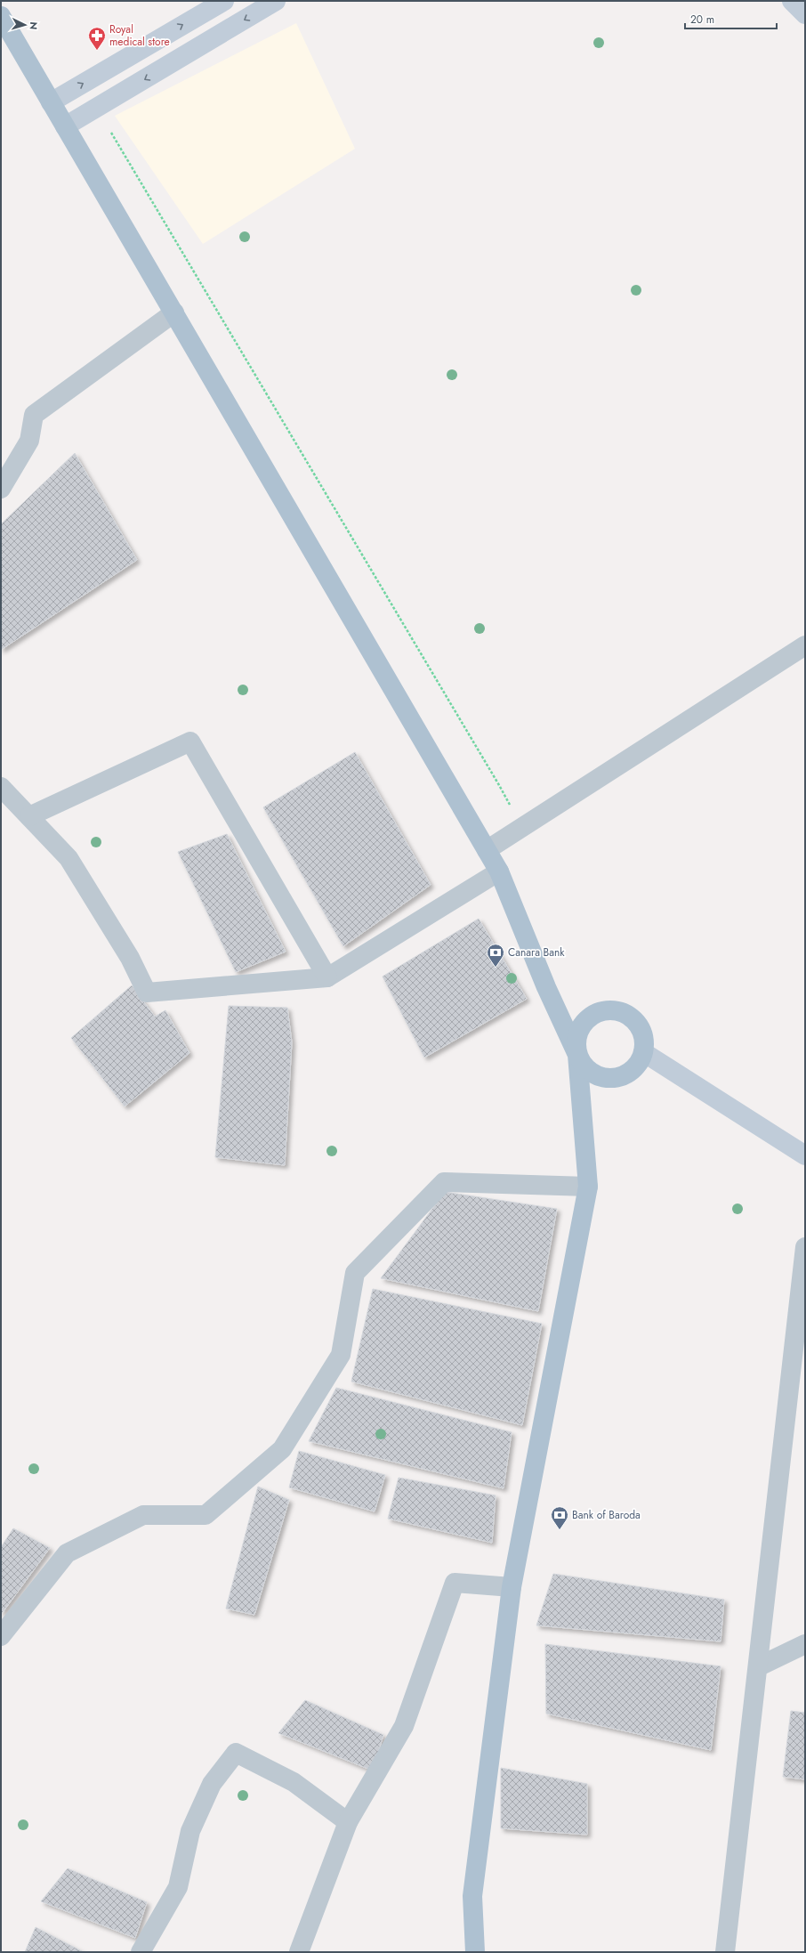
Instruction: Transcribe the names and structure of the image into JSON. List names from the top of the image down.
{
  "places": {
    "pharmacy": ["Royal medical store"],
    "bank": ["Canara Bank", "Bank of Baroda"]
  },
  "scale_bar": "20 m",
  "north": "right"
}
